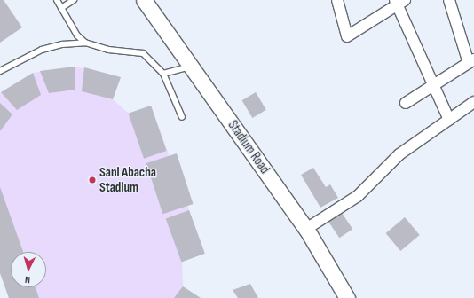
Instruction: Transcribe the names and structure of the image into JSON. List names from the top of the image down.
{
  "streets": {
    "street": ["Stadium Road"]
  },
  "places": ["Sani Abacha Stadium"],
  "north": "bottom"
}
